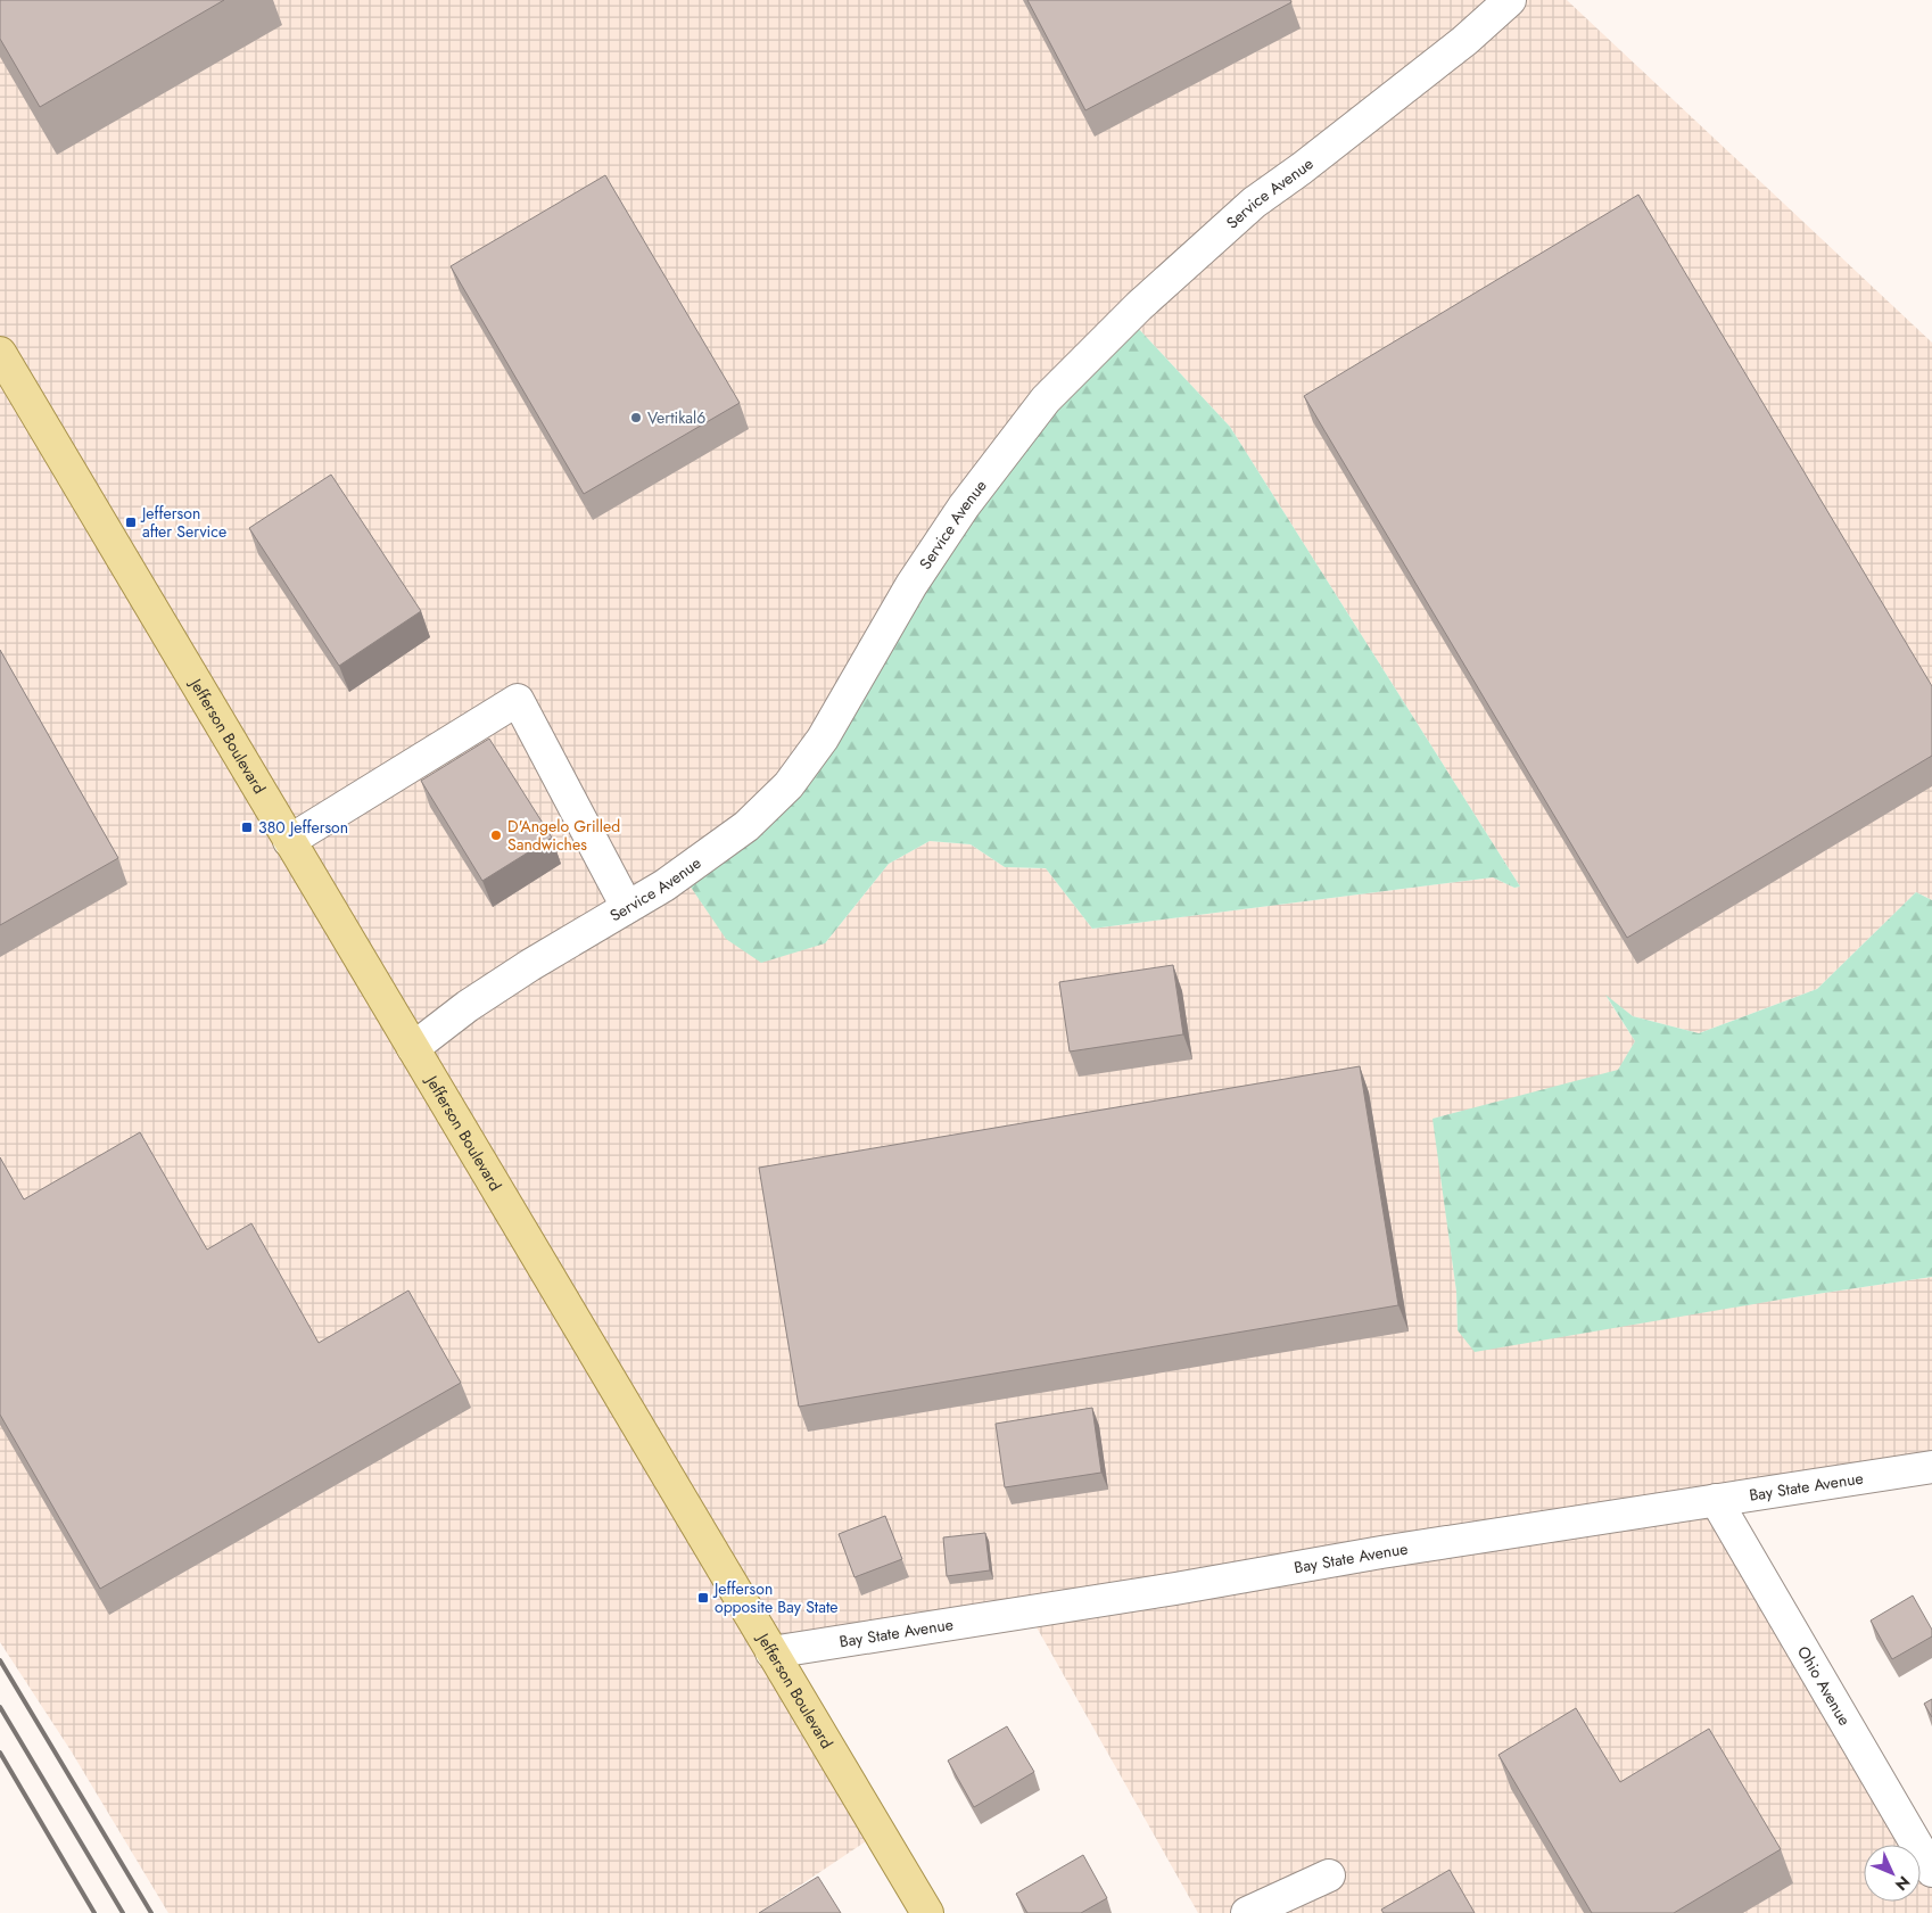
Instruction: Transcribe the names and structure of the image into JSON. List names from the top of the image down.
{
  "streets": {
    "main road": ["Jefferson Boulevard"],
    "street": ["Service Avenue", "Bay State Avenue", "Ohio Avenue"]
  },
  "crossings": [
    ["Service Avenue", "Jefferson Boulevard"],
    ["Jefferson Boulevard", "Bay State Avenue"],
    ["Bay State Avenue", "Ohio Avenue"]
  ],
  "places": {
    "other": ["Vertikal6", "D'Angelo Grilled Sandwiches"],
    "transit": ["Jefferson after Service", "380 Jefferson", "Jefferson opposite Bay State"]
  },
  "north": "bottom right"
}
